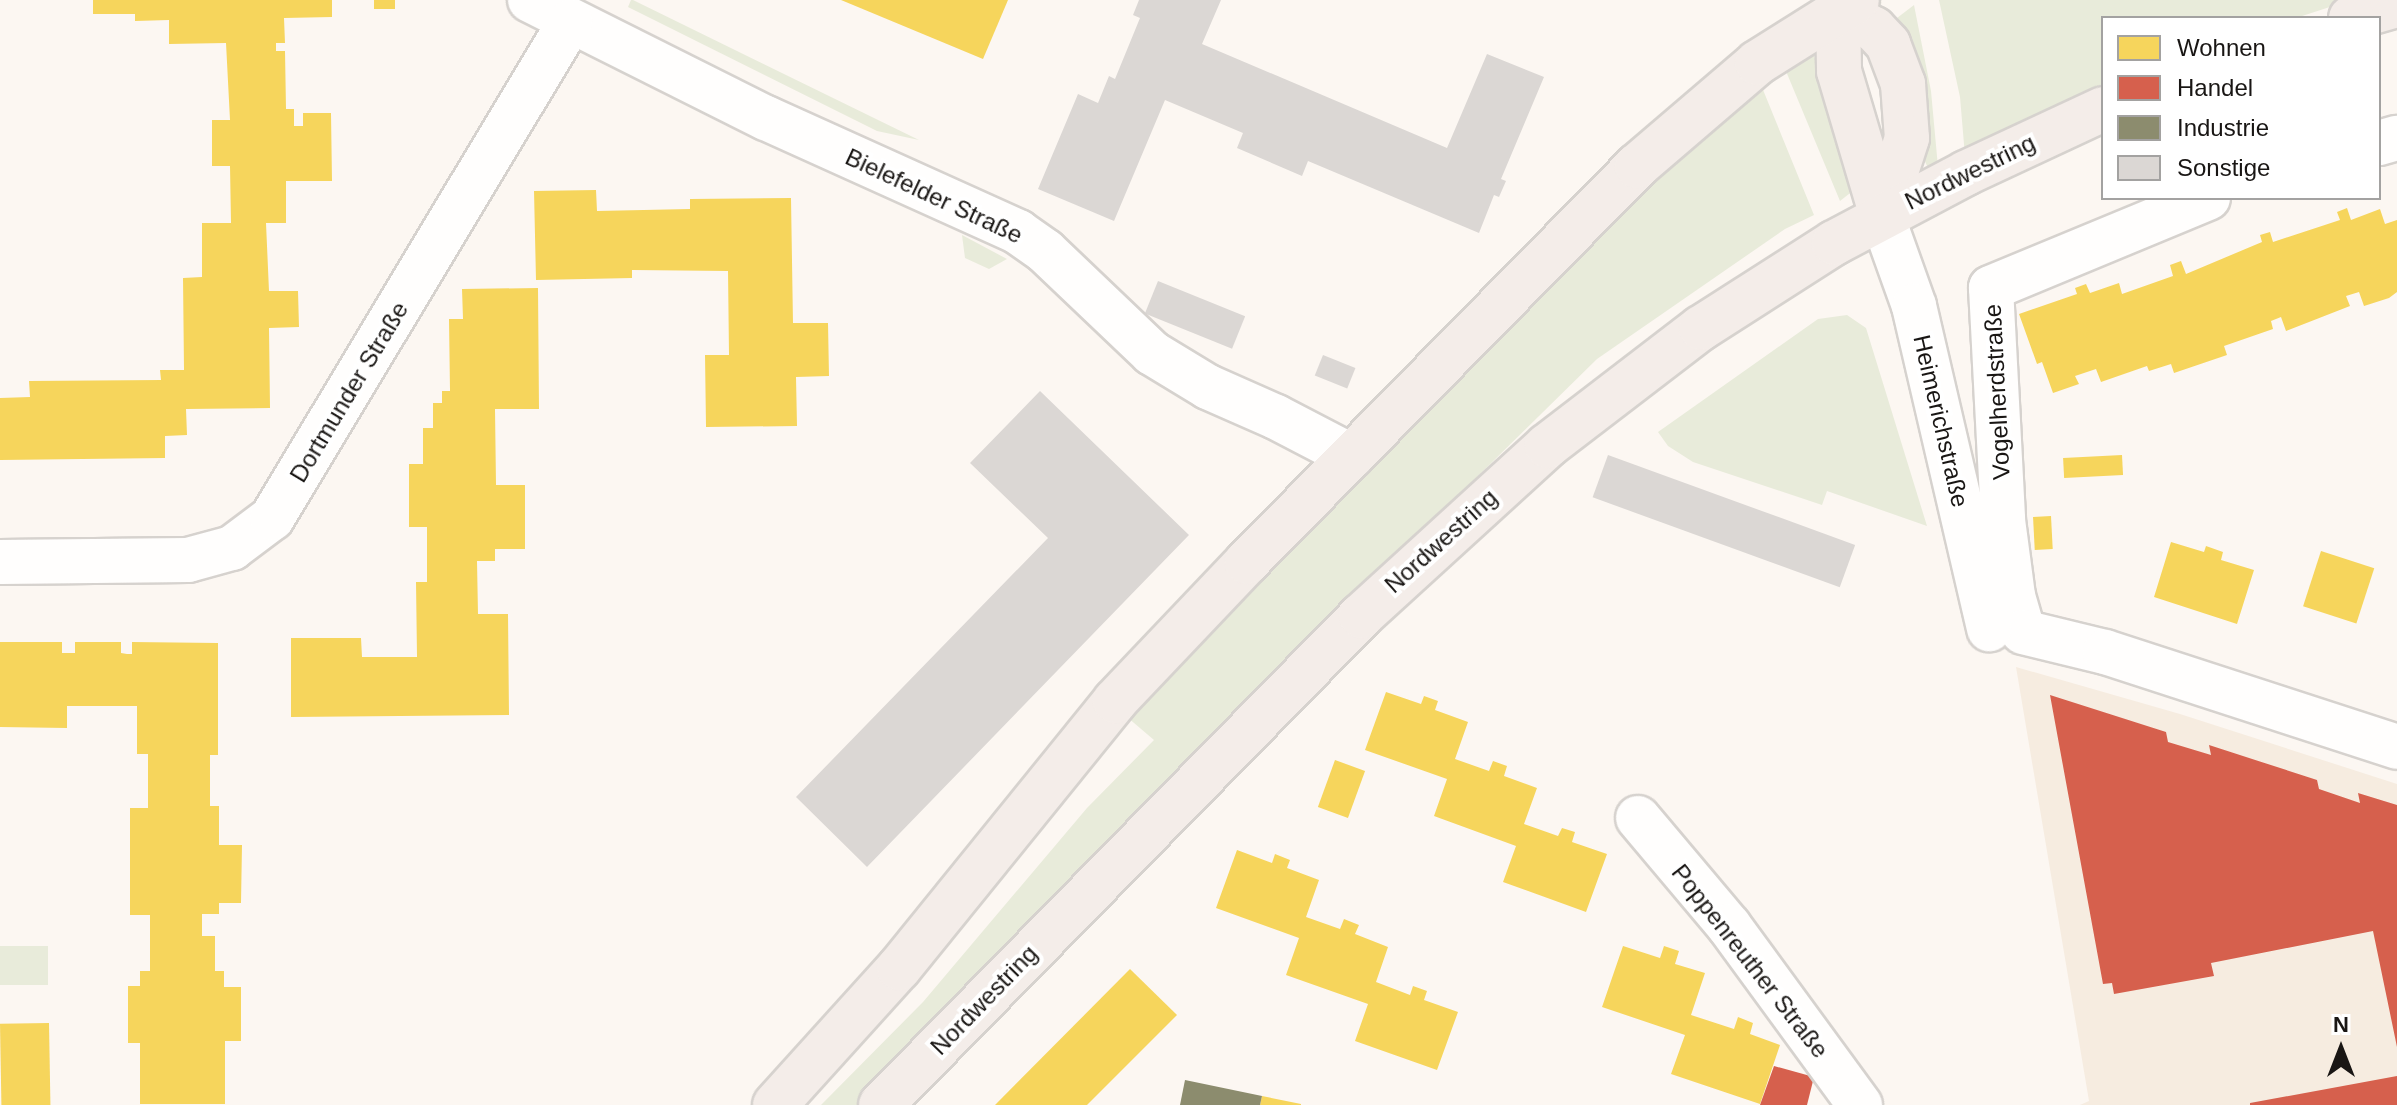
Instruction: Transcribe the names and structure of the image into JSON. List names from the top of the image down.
{
  "streets": {
    "main road": ["Nordwestring"],
    "street": [
      "Bielefelder Straße",
      "Dortmunder Straße",
      "Vogelherdstraße",
      "Heimerichstraße",
      "Poppenreuther Straße"
    ]
  },
  "crossings": [
    ["Nordwestring", "Heimerichstraße"],
    ["Bielefelder Straße", "Dortmunder Straße"],
    ["Vogelherdstraße", "Heimerichstraße"]
  ],
  "legend": [
    "Wohnen",
    "Handel",
    "Industrie",
    "Sonstige"
  ],
  "north": "top"
}
